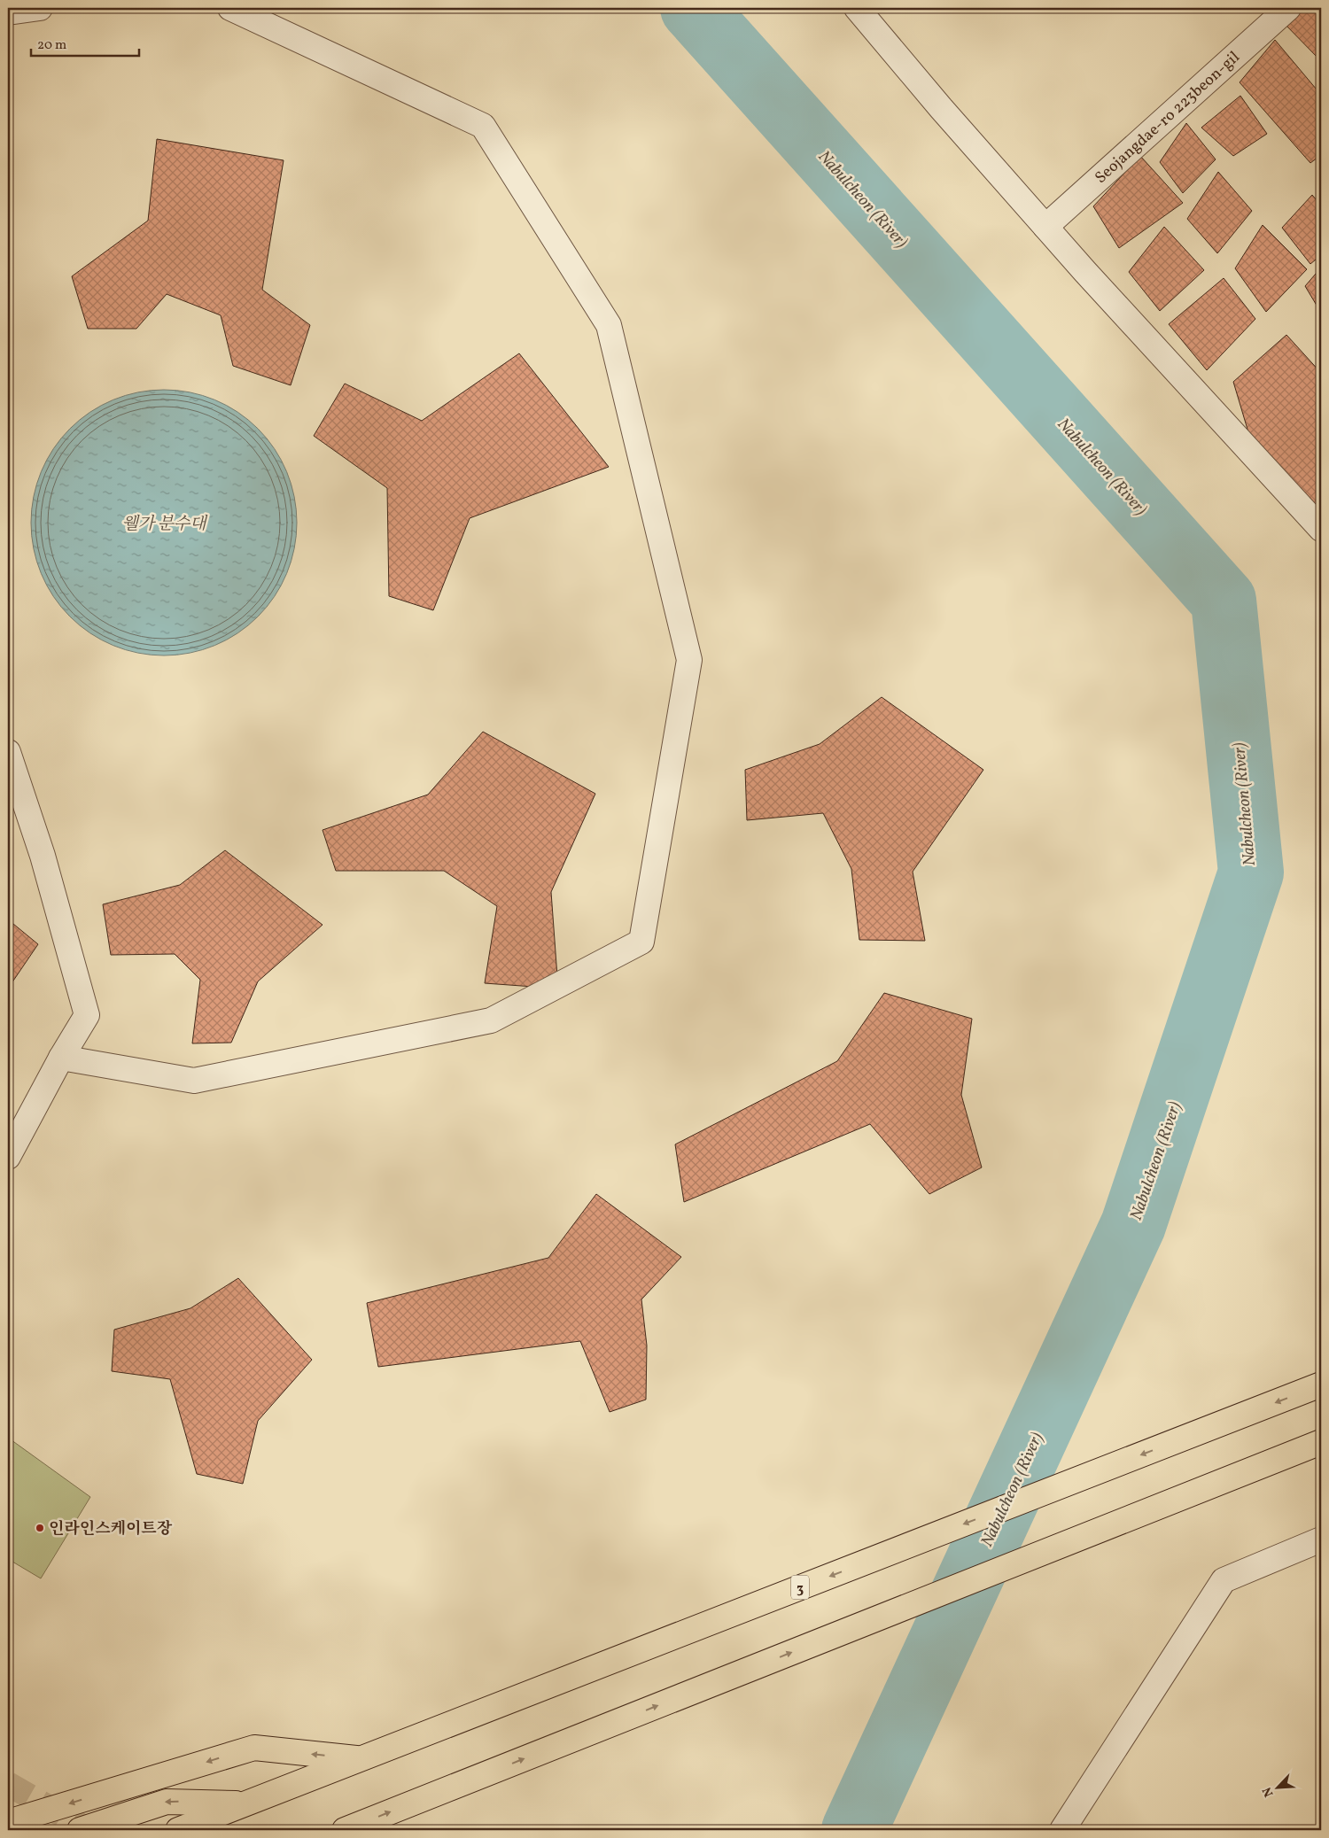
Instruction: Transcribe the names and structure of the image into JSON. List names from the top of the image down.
{
  "streets": {
    "highway": ["3"],
    "street": ["Seojangdae-ro 223beon-gil"]
  },
  "water": ["Nabulcheon (River)", "웰가 분수대"],
  "places": ["인라인스케이트장"],
  "scale_bar": "20 m",
  "north": "bottom left"
}
